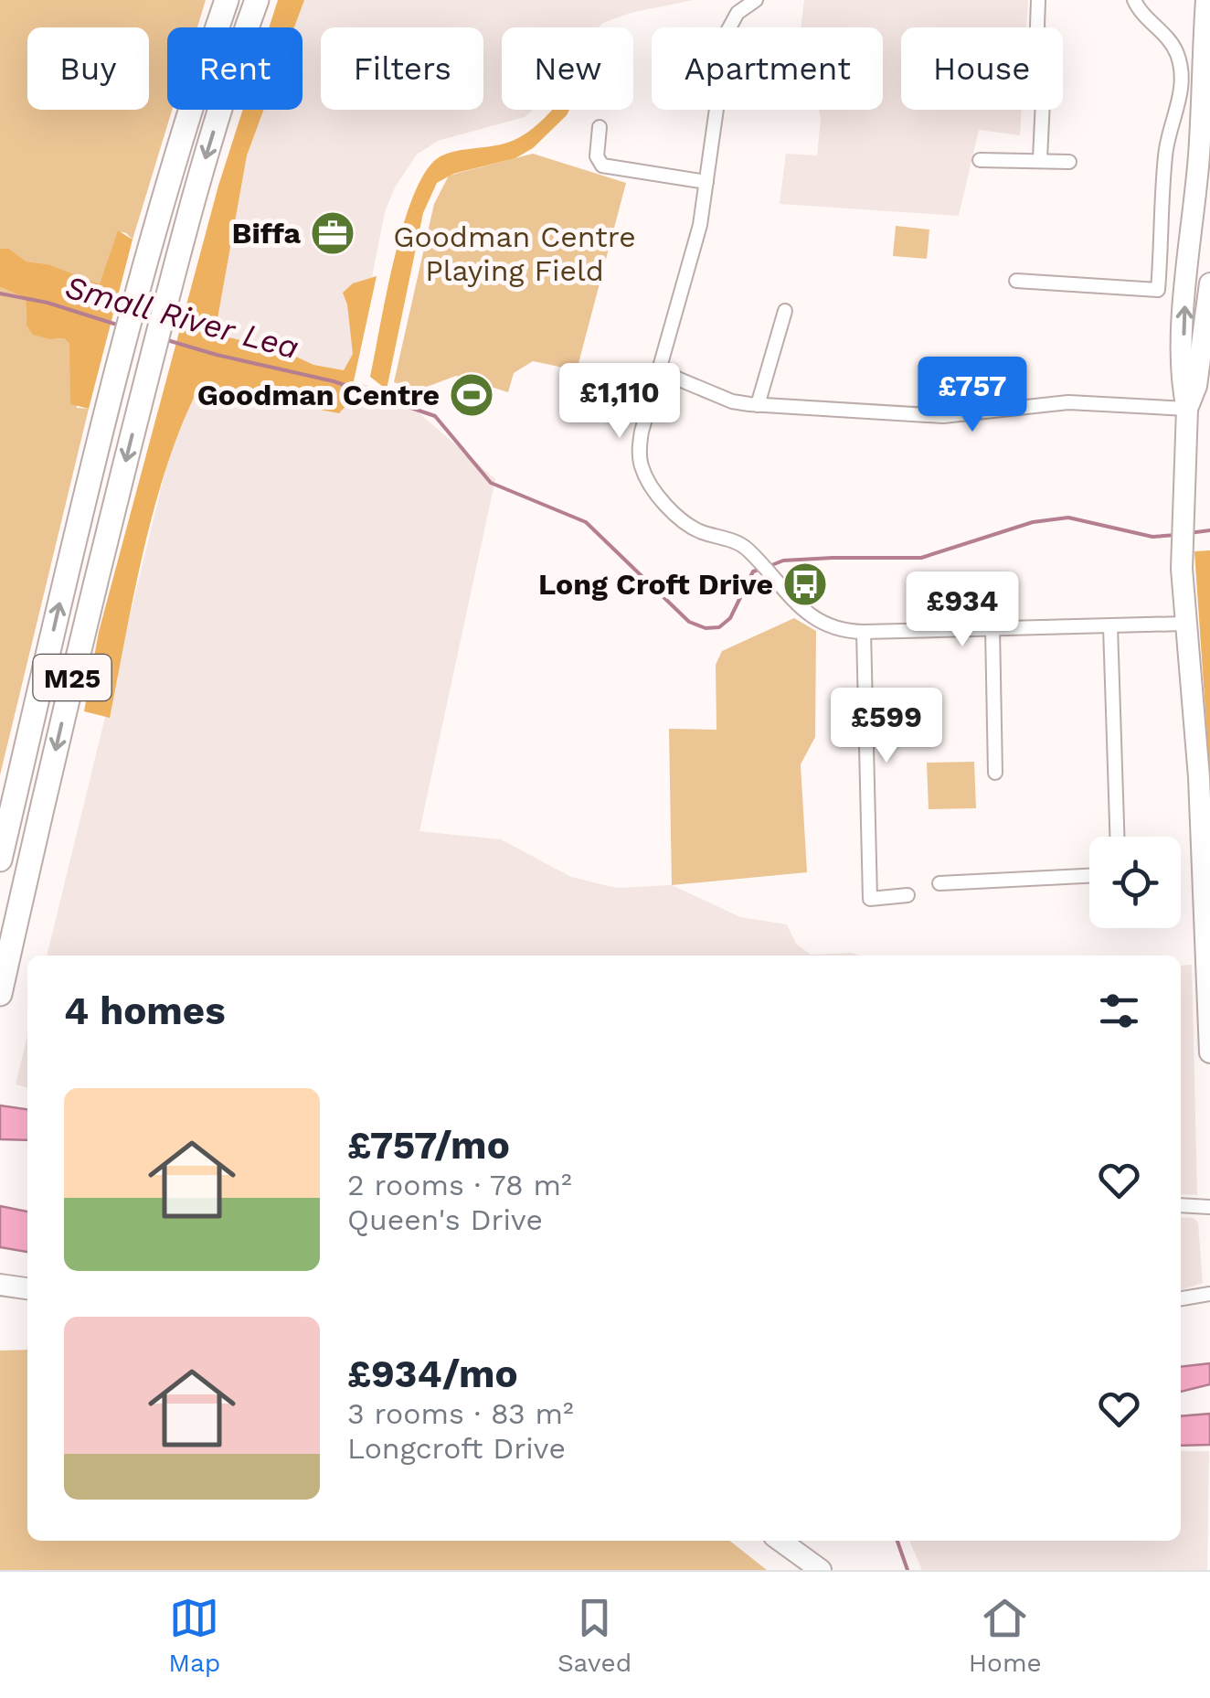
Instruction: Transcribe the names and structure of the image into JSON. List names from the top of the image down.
{
  "streets": {
    "highway": ["M25"]
  },
  "water": ["Small River Lea"],
  "parks": ["Goodman Centre Playing Field"],
  "places": {
    "office": ["Biffa"],
    "sports": ["Goodman Centre"],
    "bus stop": ["Long Croft Drive"]
  },
  "page": {
    "chip": [
      "Buy",
      "Rent",
      "Filters",
      "New",
      "Apartment",
      "House"
    ],
    "price": [
      "£757",
      "£1,110",
      "£934",
      "£599"
    ],
    "heading": "4 homes",
    "list": [
      {
        "name": "£757/mo",
        "note": "2 rooms · 78 m² · Queen's Drive"
      },
      {
        "name": "£934/mo",
        "note": "3 rooms · 83 m² · Longcroft Drive"
      }
    ],
    "tabs": ["Map", "Saved", "Home"]
  }
}
